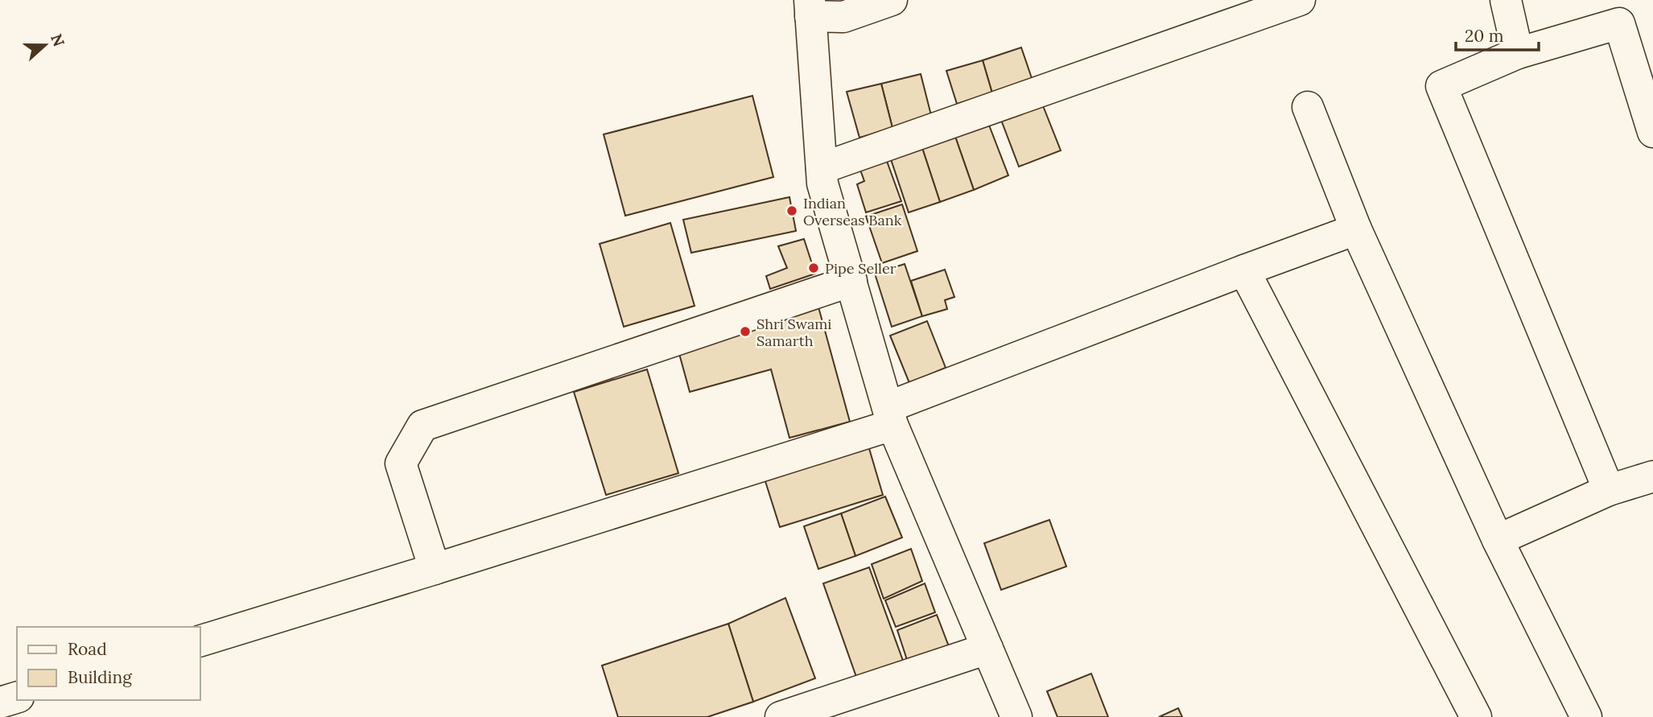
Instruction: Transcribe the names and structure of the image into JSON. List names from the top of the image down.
{
  "places": ["Indian Overseas Bank", "Pipe Seller", "Shri Swami Samarth"],
  "legend": ["Road", "Building"],
  "scale_bar": "20 m",
  "north": "right"
}
